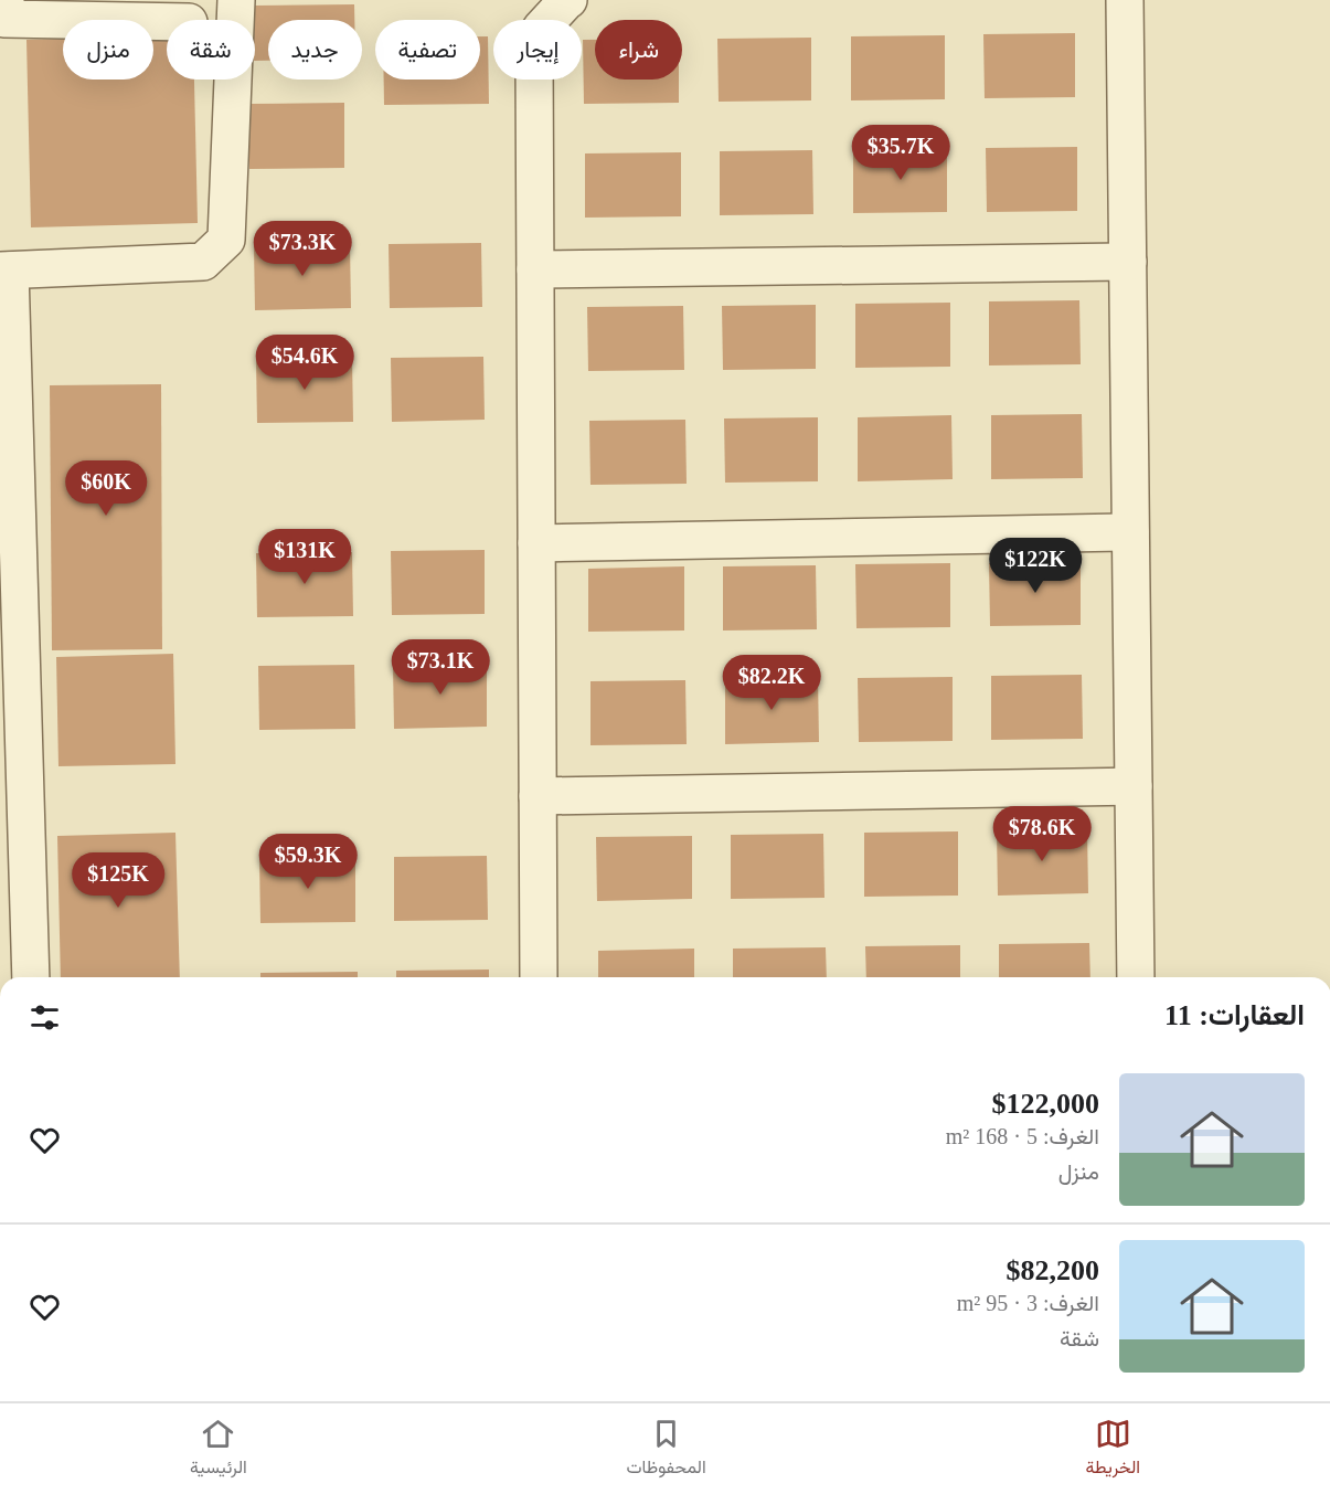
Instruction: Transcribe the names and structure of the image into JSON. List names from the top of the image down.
{
  "page": {
    "chip": [
      "شراء",
      "إيجار",
      "تصفية",
      "جديد",
      "شقة",
      "منزل"
    ],
    "price": [
      "$35.7K",
      "$73.3K",
      "$54.6K",
      "$60K",
      "$131K",
      "$122K",
      "$73.1K",
      "$82.2K",
      "$78.6K",
      "$59.3K",
      "$125K"
    ],
    "heading": "العقارات: 11",
    "list": [
      {
        "name": "$122,000",
        "note": "الغرف: 5 · 168 m² · منزل"
      },
      {
        "name": "$82,200",
        "note": "الغرف: 3 · 95 m² · شقة"
      }
    ],
    "tabs": ["الخريطة", "المحفوظات", "الرئيسية"]
  }
}
